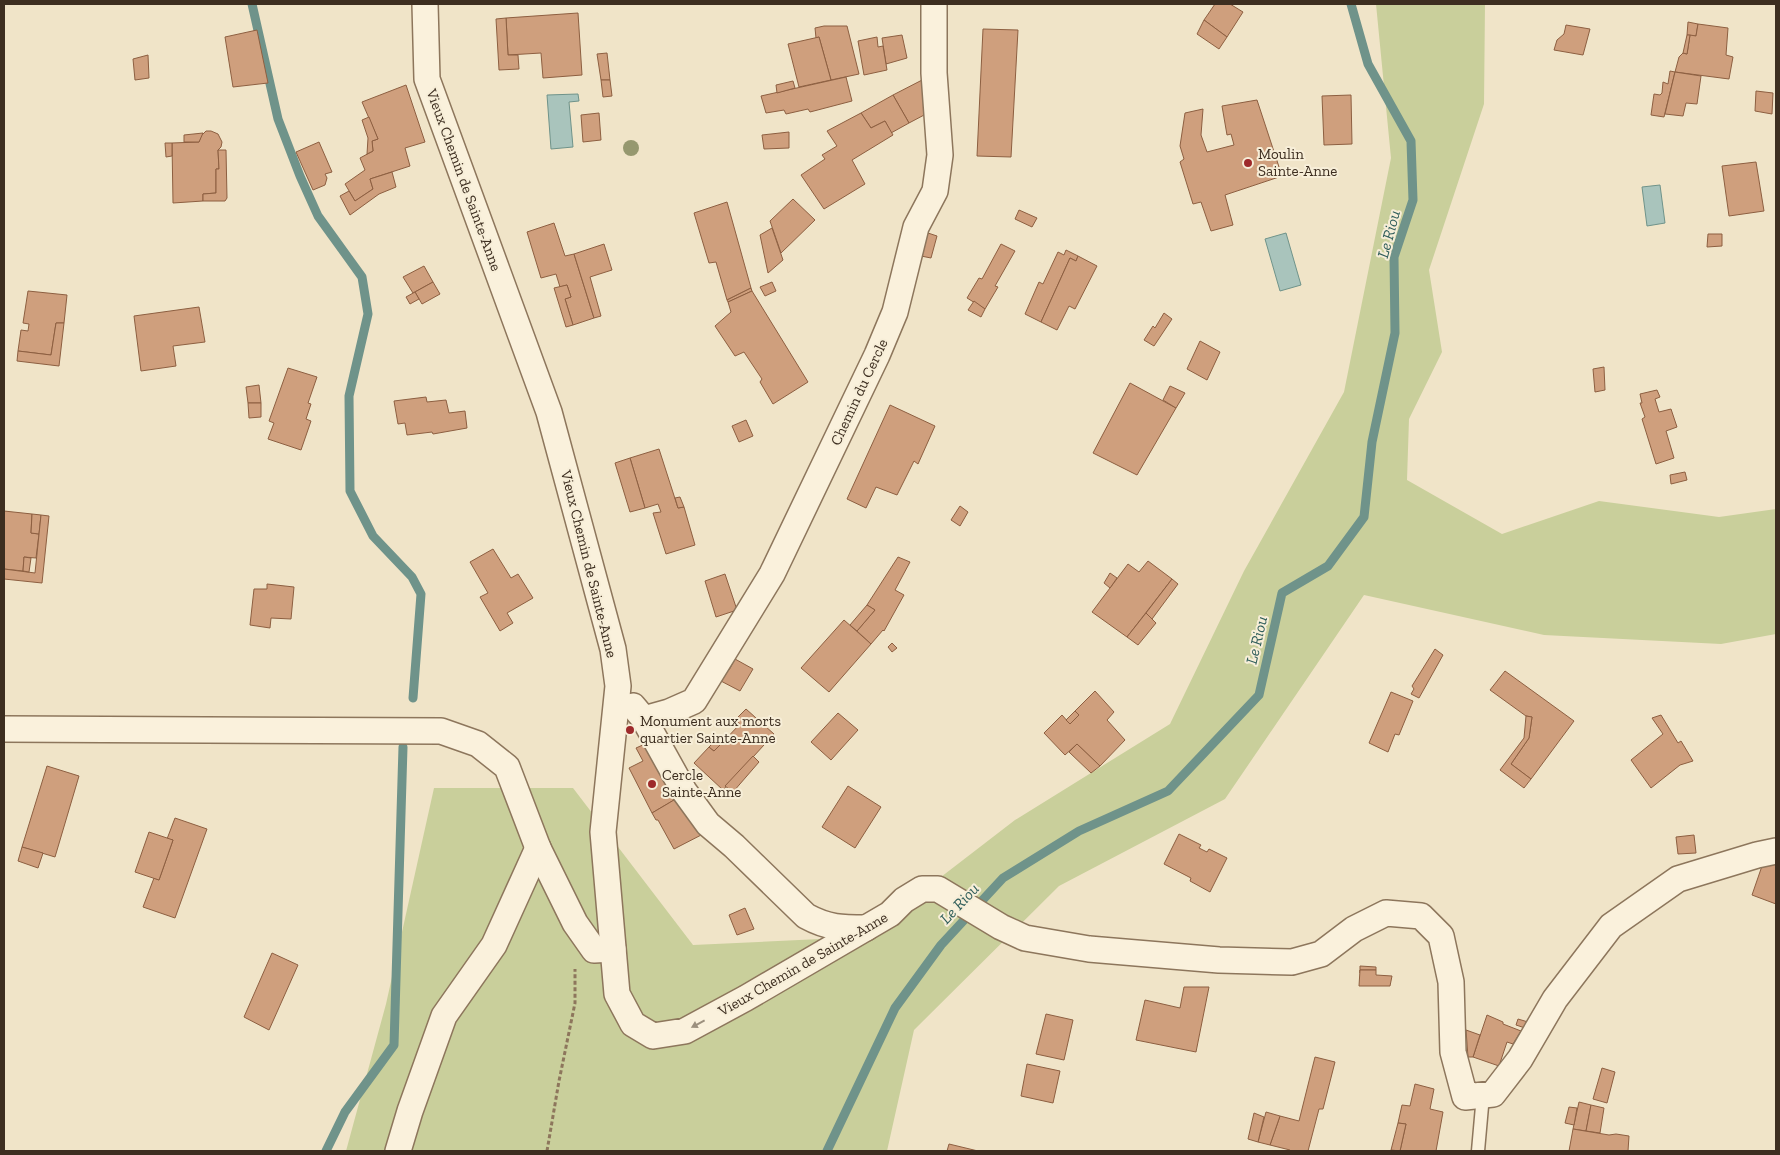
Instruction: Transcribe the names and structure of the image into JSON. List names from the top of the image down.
{
  "streets": {
    "street": ["Vieux Chemin de Sainte-Anne", "Chemin du Cercle"]
  },
  "water": ["Le Riou"],
  "places": ["Moulin Sainte-Anne", "Monument aux morts quartier Sainte-Anne", "Cercle Sainte-Anne"]
}
